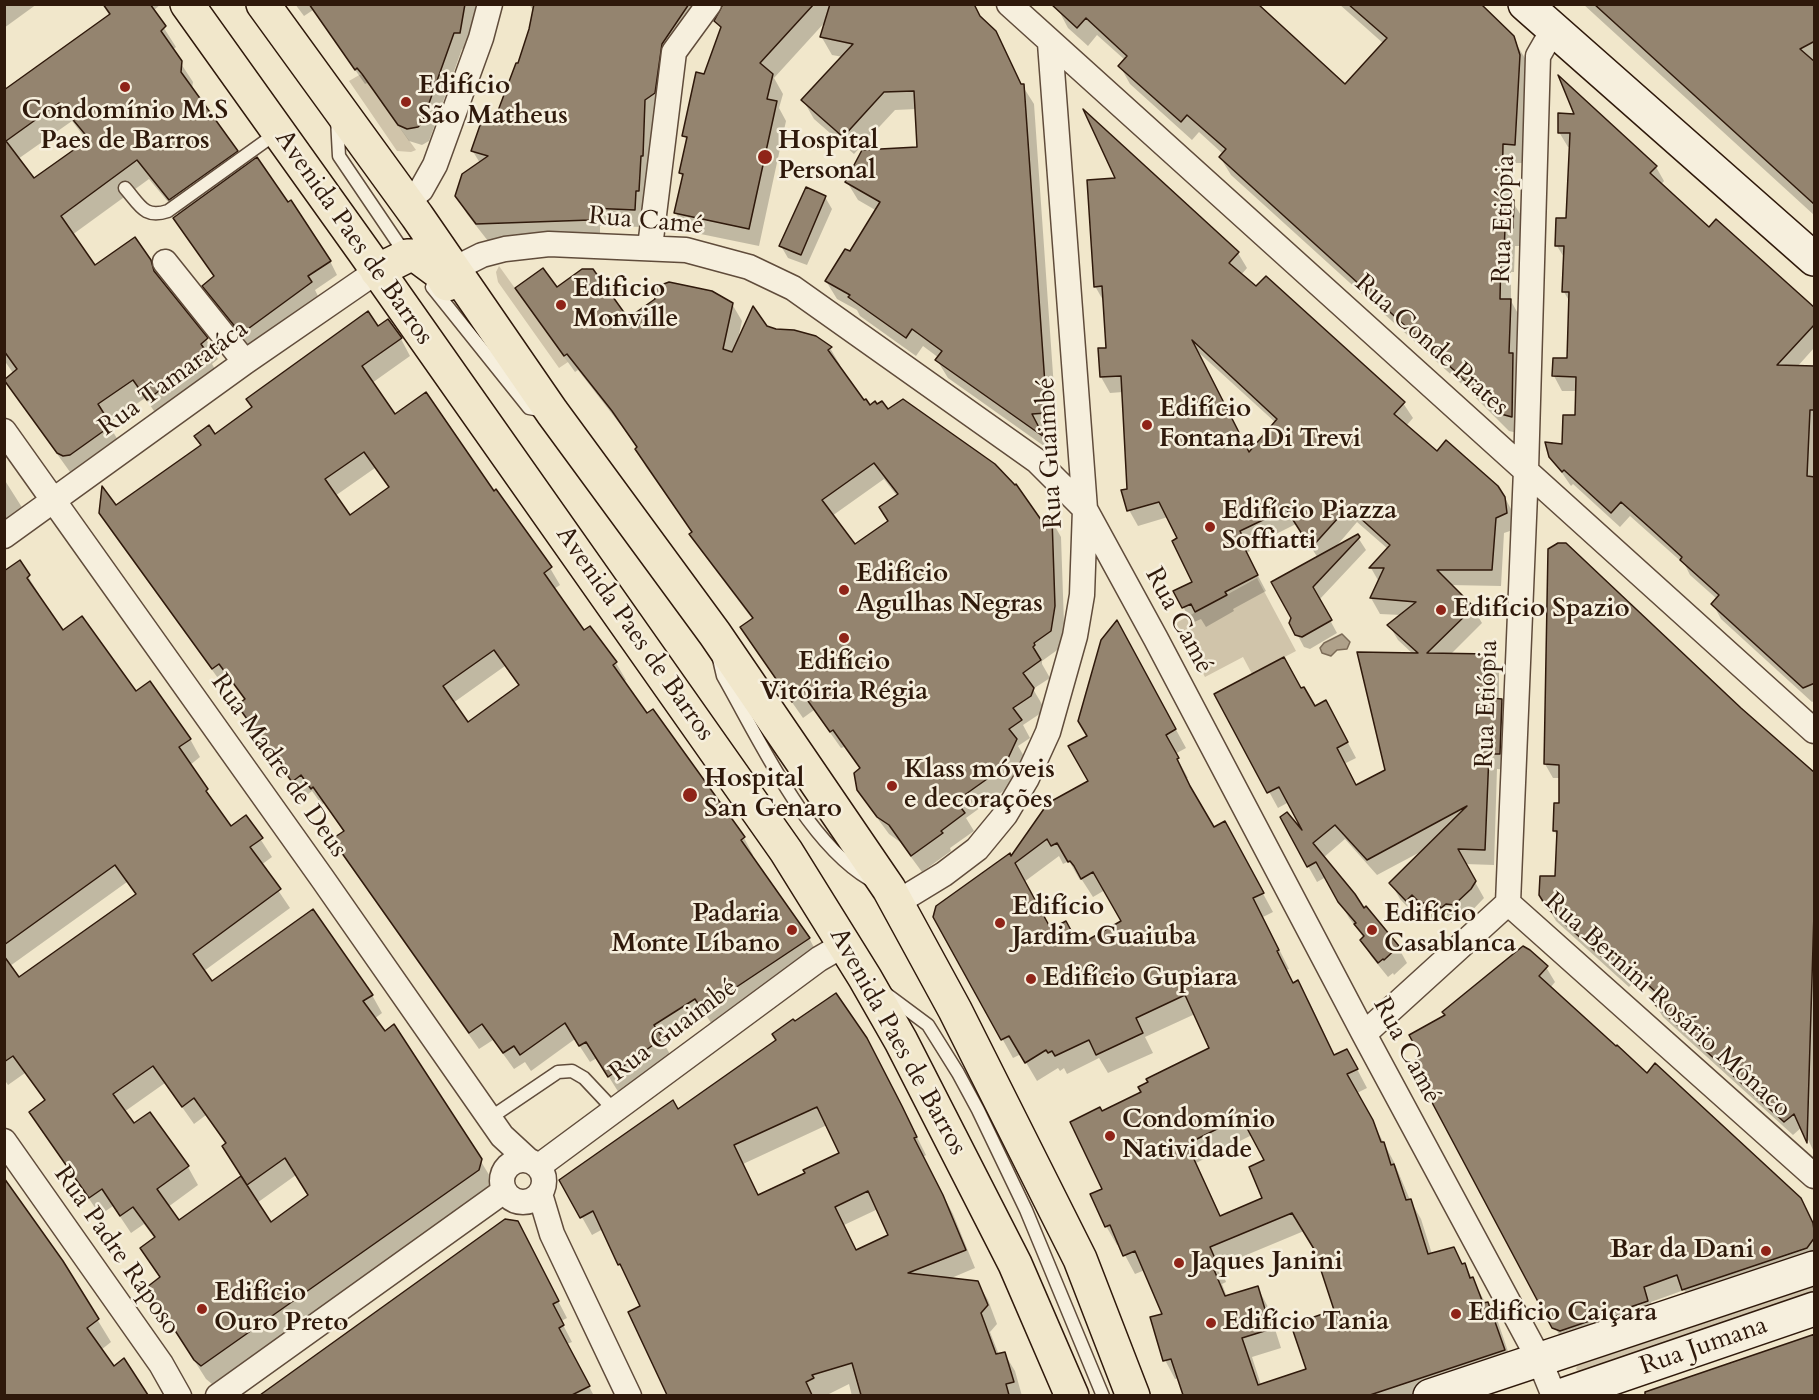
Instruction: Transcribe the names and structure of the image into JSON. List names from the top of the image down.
{
  "streets": {
    "main road": ["Avenida Paes de Barros", "Rua Jumana"],
    "street": [
      "Rua Etiópia",
      "Rua Camé",
      "Rua Conde Prates",
      "Rua Tamaratáca",
      "Rua Guaimbé",
      "Rua Madre de Deus",
      "Rua Bernini Rosário Mônaco",
      "Rua Padre Raposo"
    ]
  },
  "crossings": [
    ["Rua Etiópia", "Rua Conde Prates"],
    ["Rua Etiópia", "Rua Bernini Rosário Mônaco"],
    ["Rua Camé", "Rua Guaimbé"],
    ["Rua Camé", "Rua Jumana"],
    ["Avenida Paes de Barros", "Rua Tamaratáca"],
    ["Avenida Paes de Barros", "Rua Guaimbé"],
    ["Rua Conde Prates", "Rua Guaimbé"],
    ["Rua Tamaratáca", "Rua Madre de Deus"],
    ["Rua Guaimbé", "Rua Madre de Deus"]
  ],
  "places": [
    "Condomínio M.S Paes de Barros",
    "Edifício São Matheus",
    "Hospital Personal",
    "Edificio Monville",
    "Edifício Fontana Di Trevi",
    "Edifício Piazza Soffiatti",
    "Edifício Agulhas Negras",
    "Edifício Spazio",
    "Edifício Vitóiria Régia",
    "Klass móveis e decorações",
    "Hospital San Genaro",
    "Edifício Jardim Guaiuba",
    "Padaria Monte Líbano",
    "Edifício Casablanca",
    "Edifício Gupiara",
    "Condomínio Natividade",
    "Bar da Dani",
    "Jaques Janini",
    "Edifício Ouro Preto",
    "Edifício Caiçara",
    "Edifício Tania"
  ]
}
